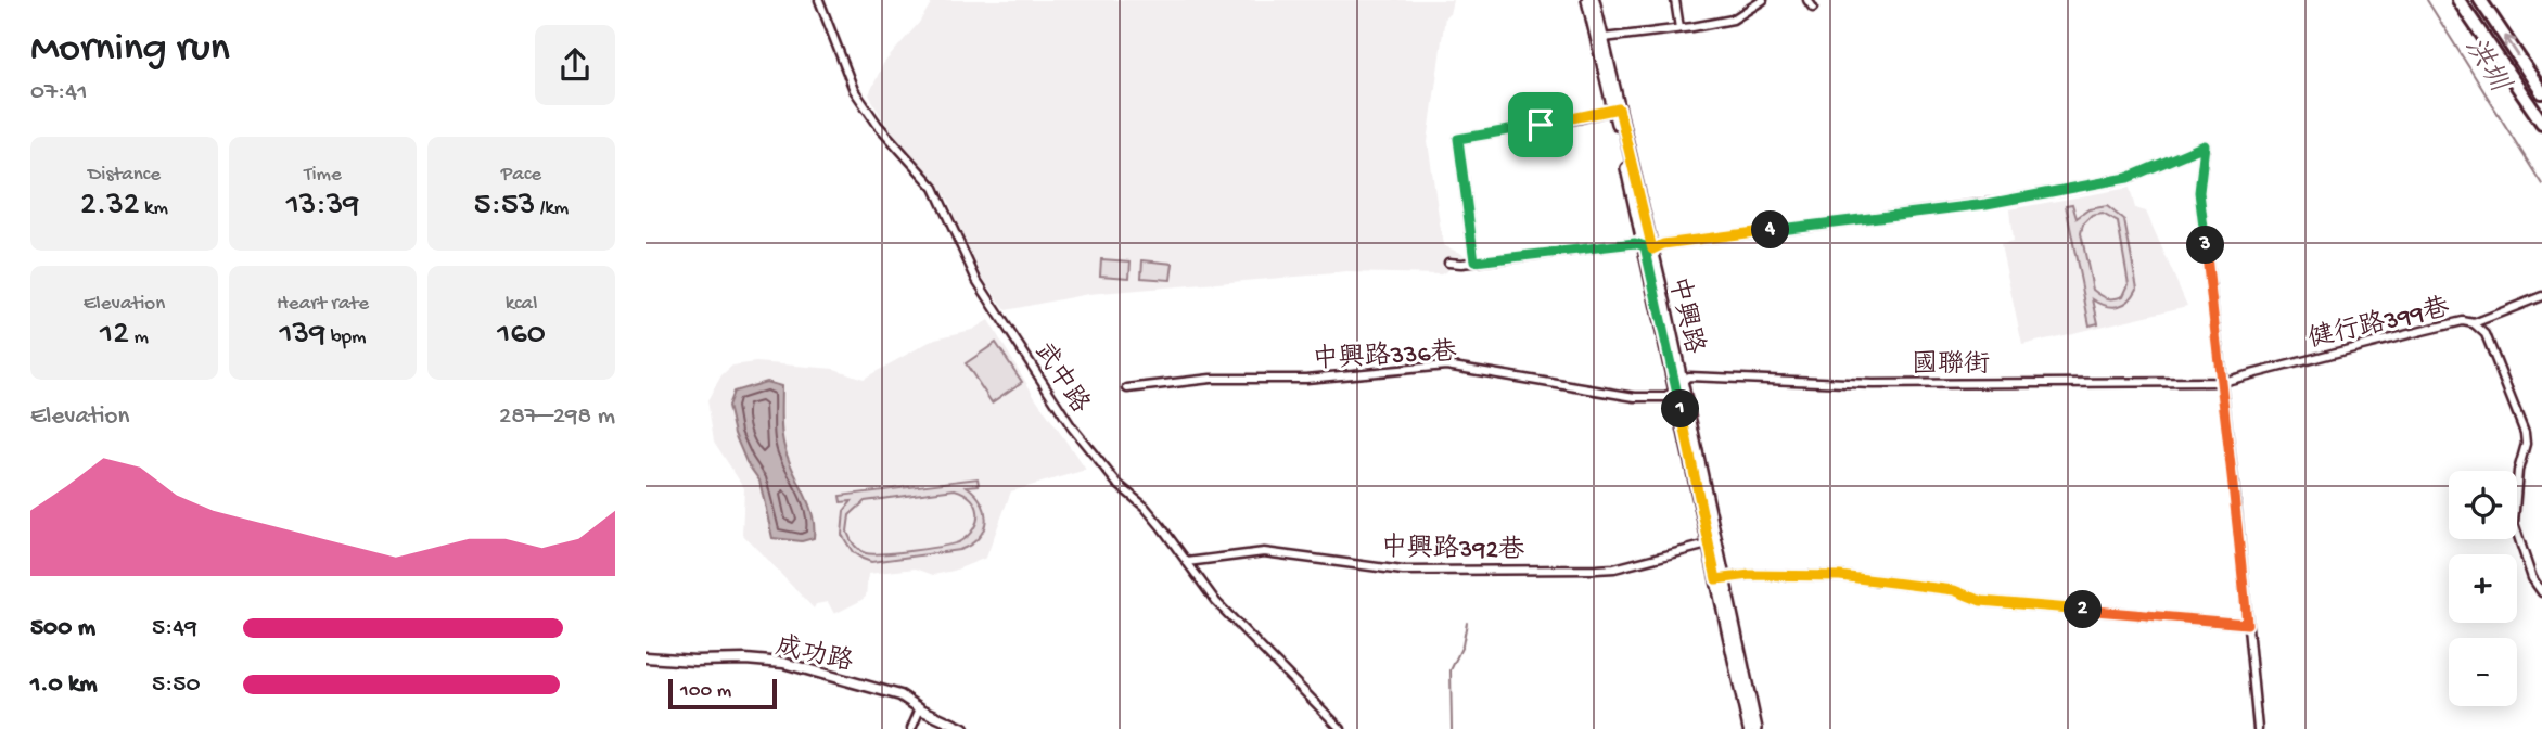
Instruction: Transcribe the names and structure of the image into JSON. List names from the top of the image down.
{
  "streets": {
    "main road": ["中興路"],
    "street": [
      "健行路399巷",
      "中興路336巷",
      "國聯街",
      "武中路",
      "中興路392巷",
      "成功路"
    ]
  },
  "crossings": [
    ["中興路", "中興路336巷"],
    ["中興路", "國聯街"],
    ["中興路", "中興路392巷"],
    ["健行路399巷", "國聯街"],
    ["中興路336巷", "國聯街"],
    ["武中路", "中興路392巷"]
  ],
  "water": ["洪圳"],
  "scale_bar": "100 m",
  "page": {
    "heading": ["Morning run", "07:41"],
    "stats": [
      ["Distance", "2.32 km"],
      ["Time", "13:39"],
      ["Pace", "5:53 /km"],
      ["Elevation", "12 m"],
      ["Heart rate", "139 bpm"],
      ["kcal", "160"]
    ],
    "pins": [
      "4",
      "3",
      "1",
      "2"
    ],
    "chart": ["Elevation", "287–298 m"],
    "map_buttons": ["+", "−"],
    "list": [
      {
        "name": "500 m",
        "note": "5:49"
      },
      {
        "name": "1.0 km",
        "note": "5:50"
      }
    ],
    "scale": "100 m"
  }
}
